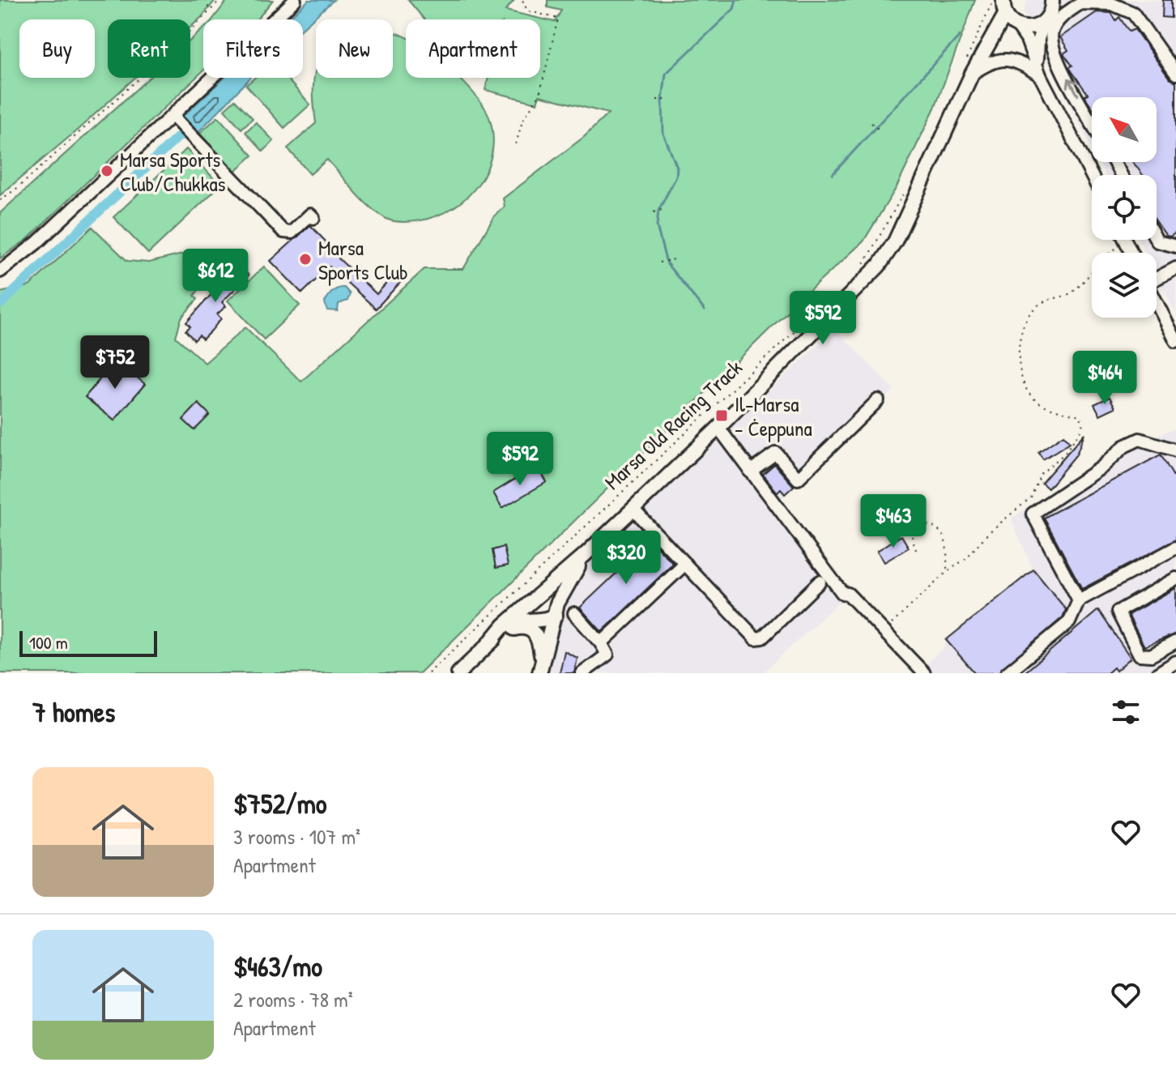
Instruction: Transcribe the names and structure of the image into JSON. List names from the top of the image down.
{
  "streets": {
    "path": ["Marsa Old Racing Track"]
  },
  "places": {
    "other": ["Marsa Sports Club/Chukkas", "Marsa Sports Club"],
    "transit": ["Il-Marsa - Ċeppuna"]
  },
  "scale_bar": "100 m",
  "north": "top left",
  "page": {
    "chip": [
      "Buy",
      "Rent",
      "Filters",
      "New",
      "Apartment"
    ],
    "price": [
      "$612",
      "$592",
      "$752",
      "$464",
      "$592",
      "$463",
      "$320"
    ],
    "scale": "100 m",
    "heading": "7 homes",
    "list": [
      {
        "name": "$752/mo",
        "note": "3 rooms · 107 m² · Apartment"
      },
      {
        "name": "$463/mo",
        "note": "2 rooms · 78 m² · Apartment"
      }
    ]
  }
}
